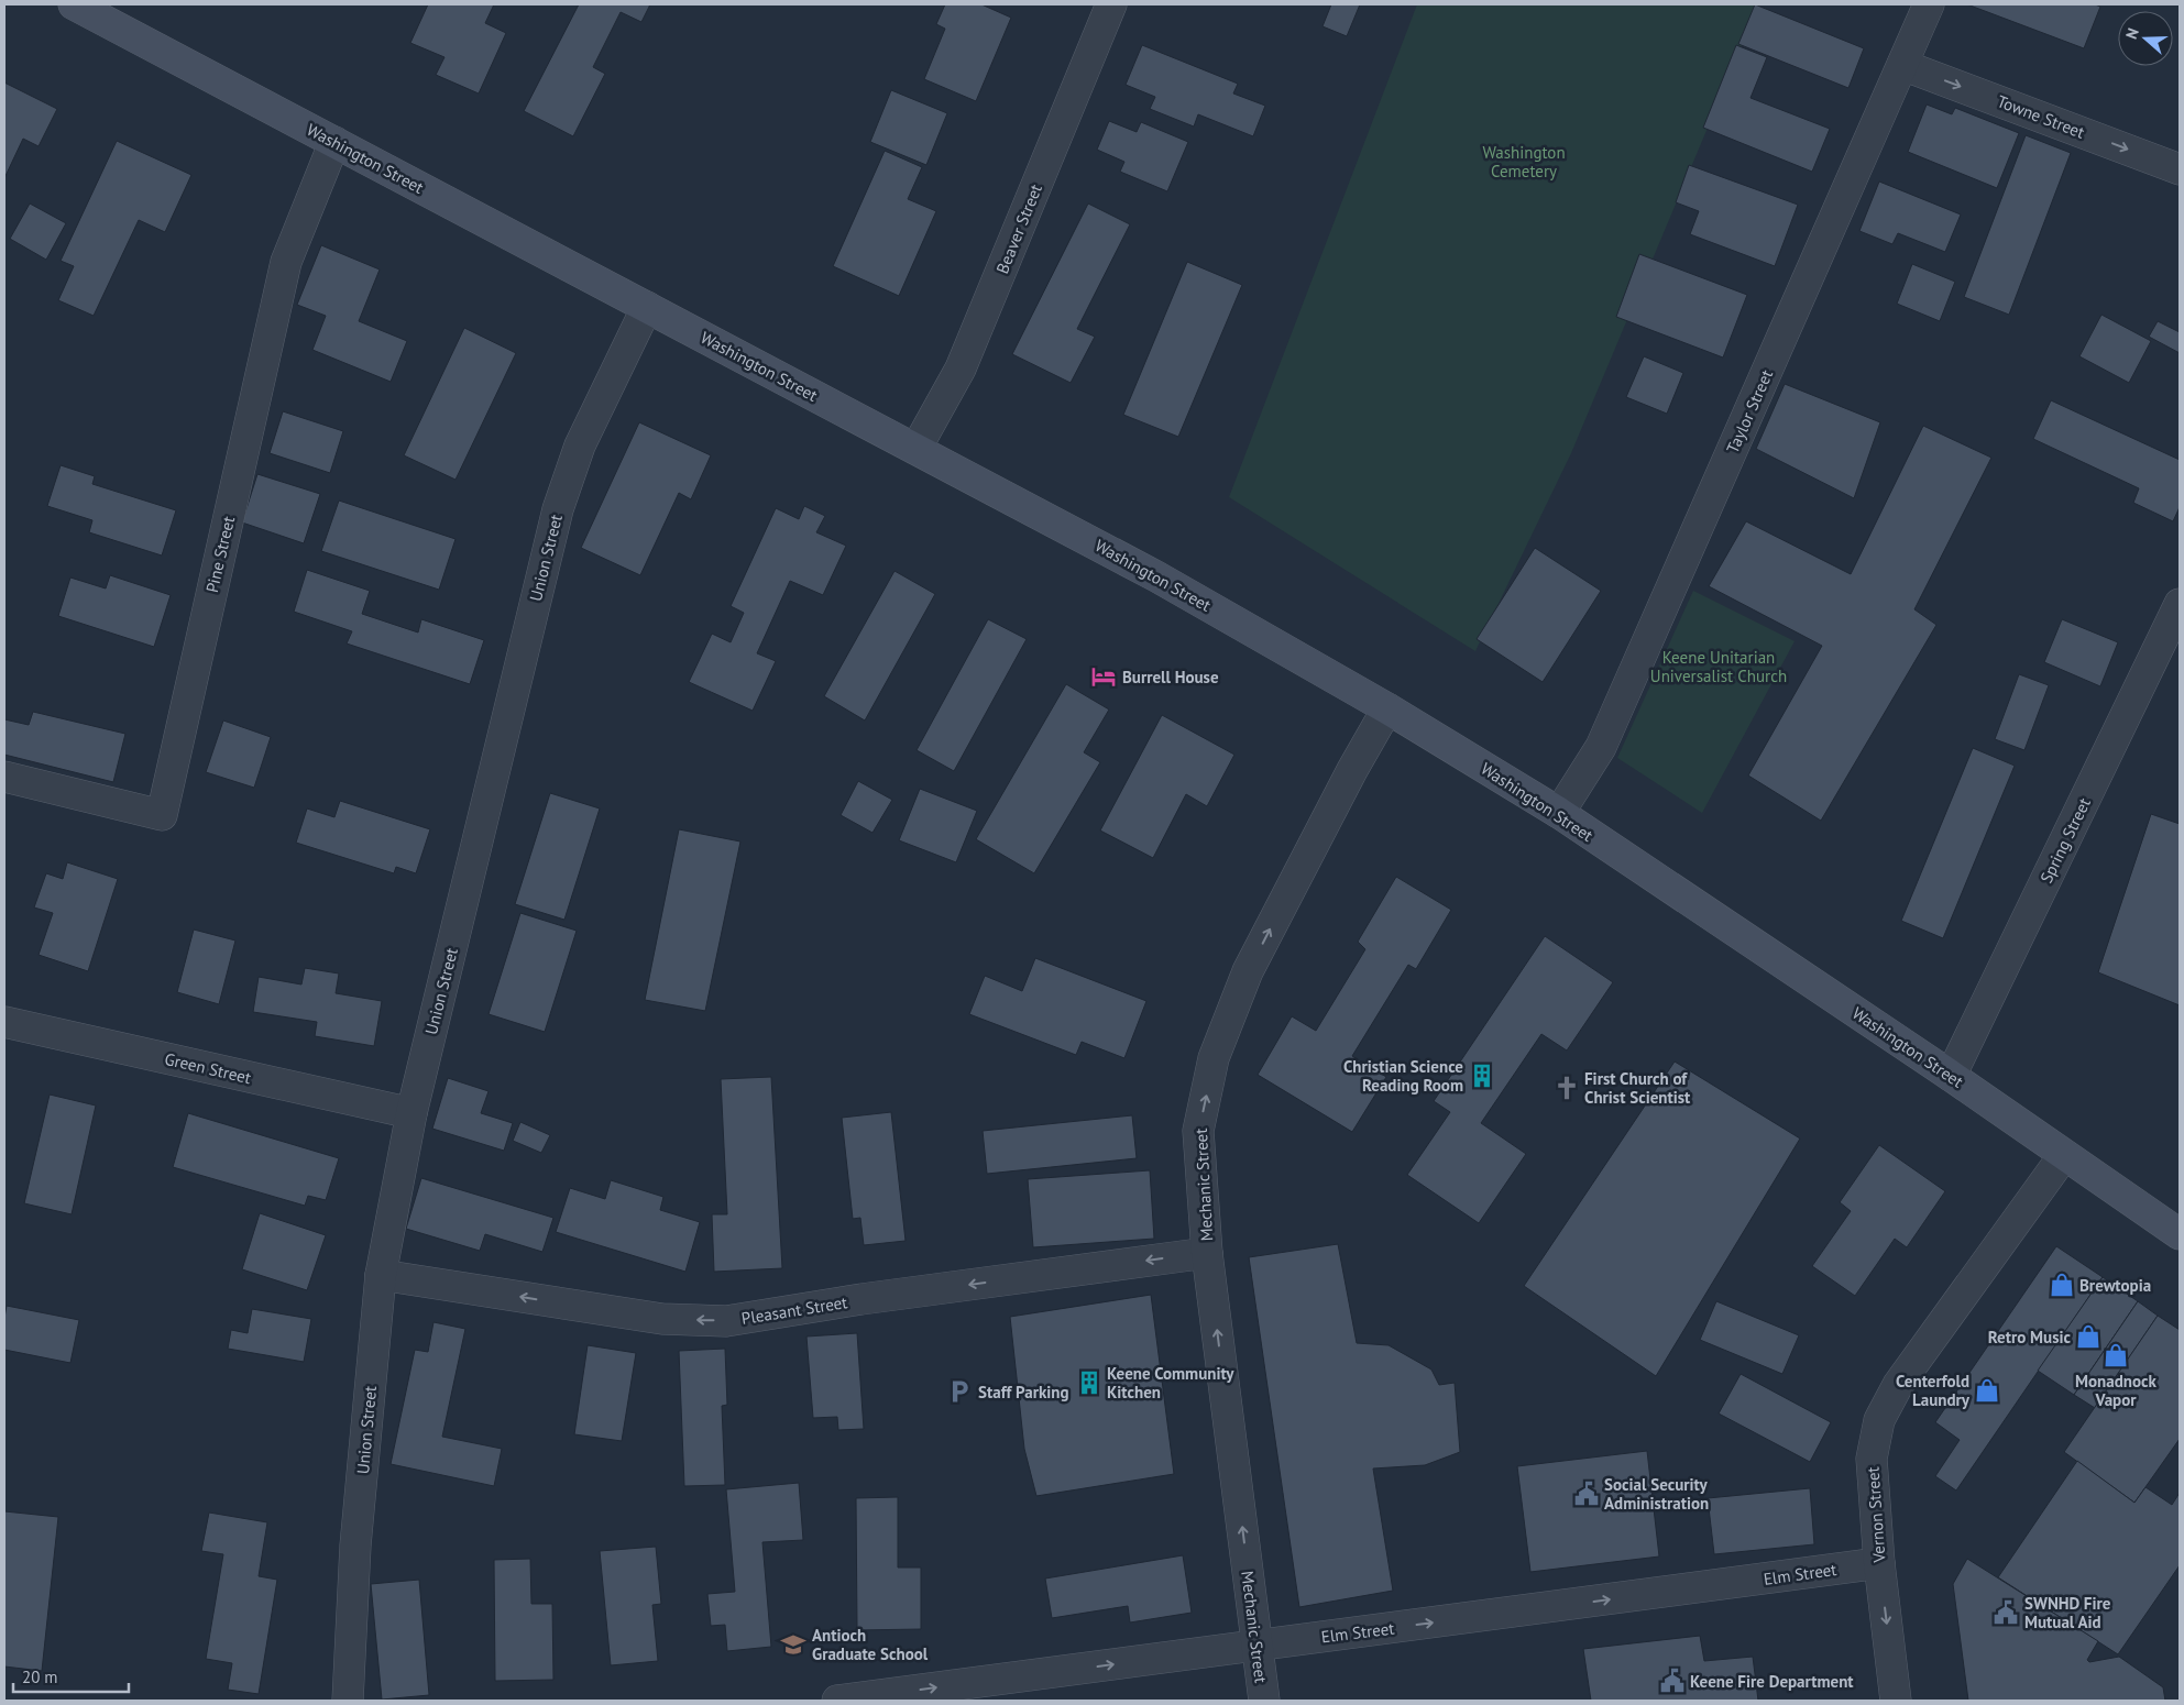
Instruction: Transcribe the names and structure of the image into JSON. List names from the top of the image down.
{
  "streets": {
    "main road": ["Washington Street"],
    "street": [
      "Towne Street",
      "Beaver Street",
      "Taylor Street",
      "Pine Street",
      "Union Street",
      "Spring Street",
      "Green Street",
      "Mechanic Street",
      "Pleasant Street",
      "Vernon Street",
      "Elm Street"
    ]
  },
  "crossings": [
    ["Towne Street", "Taylor Street"],
    ["Washington Street", "Beaver Street"],
    ["Washington Street", "Taylor Street"],
    ["Washington Street", "Pine Street"],
    ["Washington Street", "Union Street"],
    ["Washington Street", "Spring Street"],
    ["Washington Street", "Mechanic Street"],
    ["Washington Street", "Vernon Street"],
    ["Union Street", "Green Street"],
    ["Union Street", "Pleasant Street"],
    ["Mechanic Street", "Pleasant Street"],
    ["Mechanic Street", "Elm Street"],
    ["Vernon Street", "Elm Street"]
  ],
  "one_way": [
    "Towne Street",
    "Mechanic Street",
    "Pleasant Street",
    "Elm Street"
  ],
  "parks": ["Washington Cemetery", "Keene Unitarian Universalist Church"],
  "places": {
    "hotel": ["Burrell House"],
    "building": ["Christian Science Reading Room", "Keene Community Kitchen"],
    "church": ["First Church of Christ Scientist"],
    "shop": [
      "Brewtopia",
      "Retro Music",
      "Monadnock Vapor",
      "Centerfold Laundry"
    ],
    "parking": ["Staff Parking"],
    "public building": ["Social Security Administration", "SWNHD Fire Mutual Aid", "Keene Fire Department"],
    "school or university": ["Antioch Graduate School"]
  },
  "scale_bar": "20 m",
  "north": "left"
}
